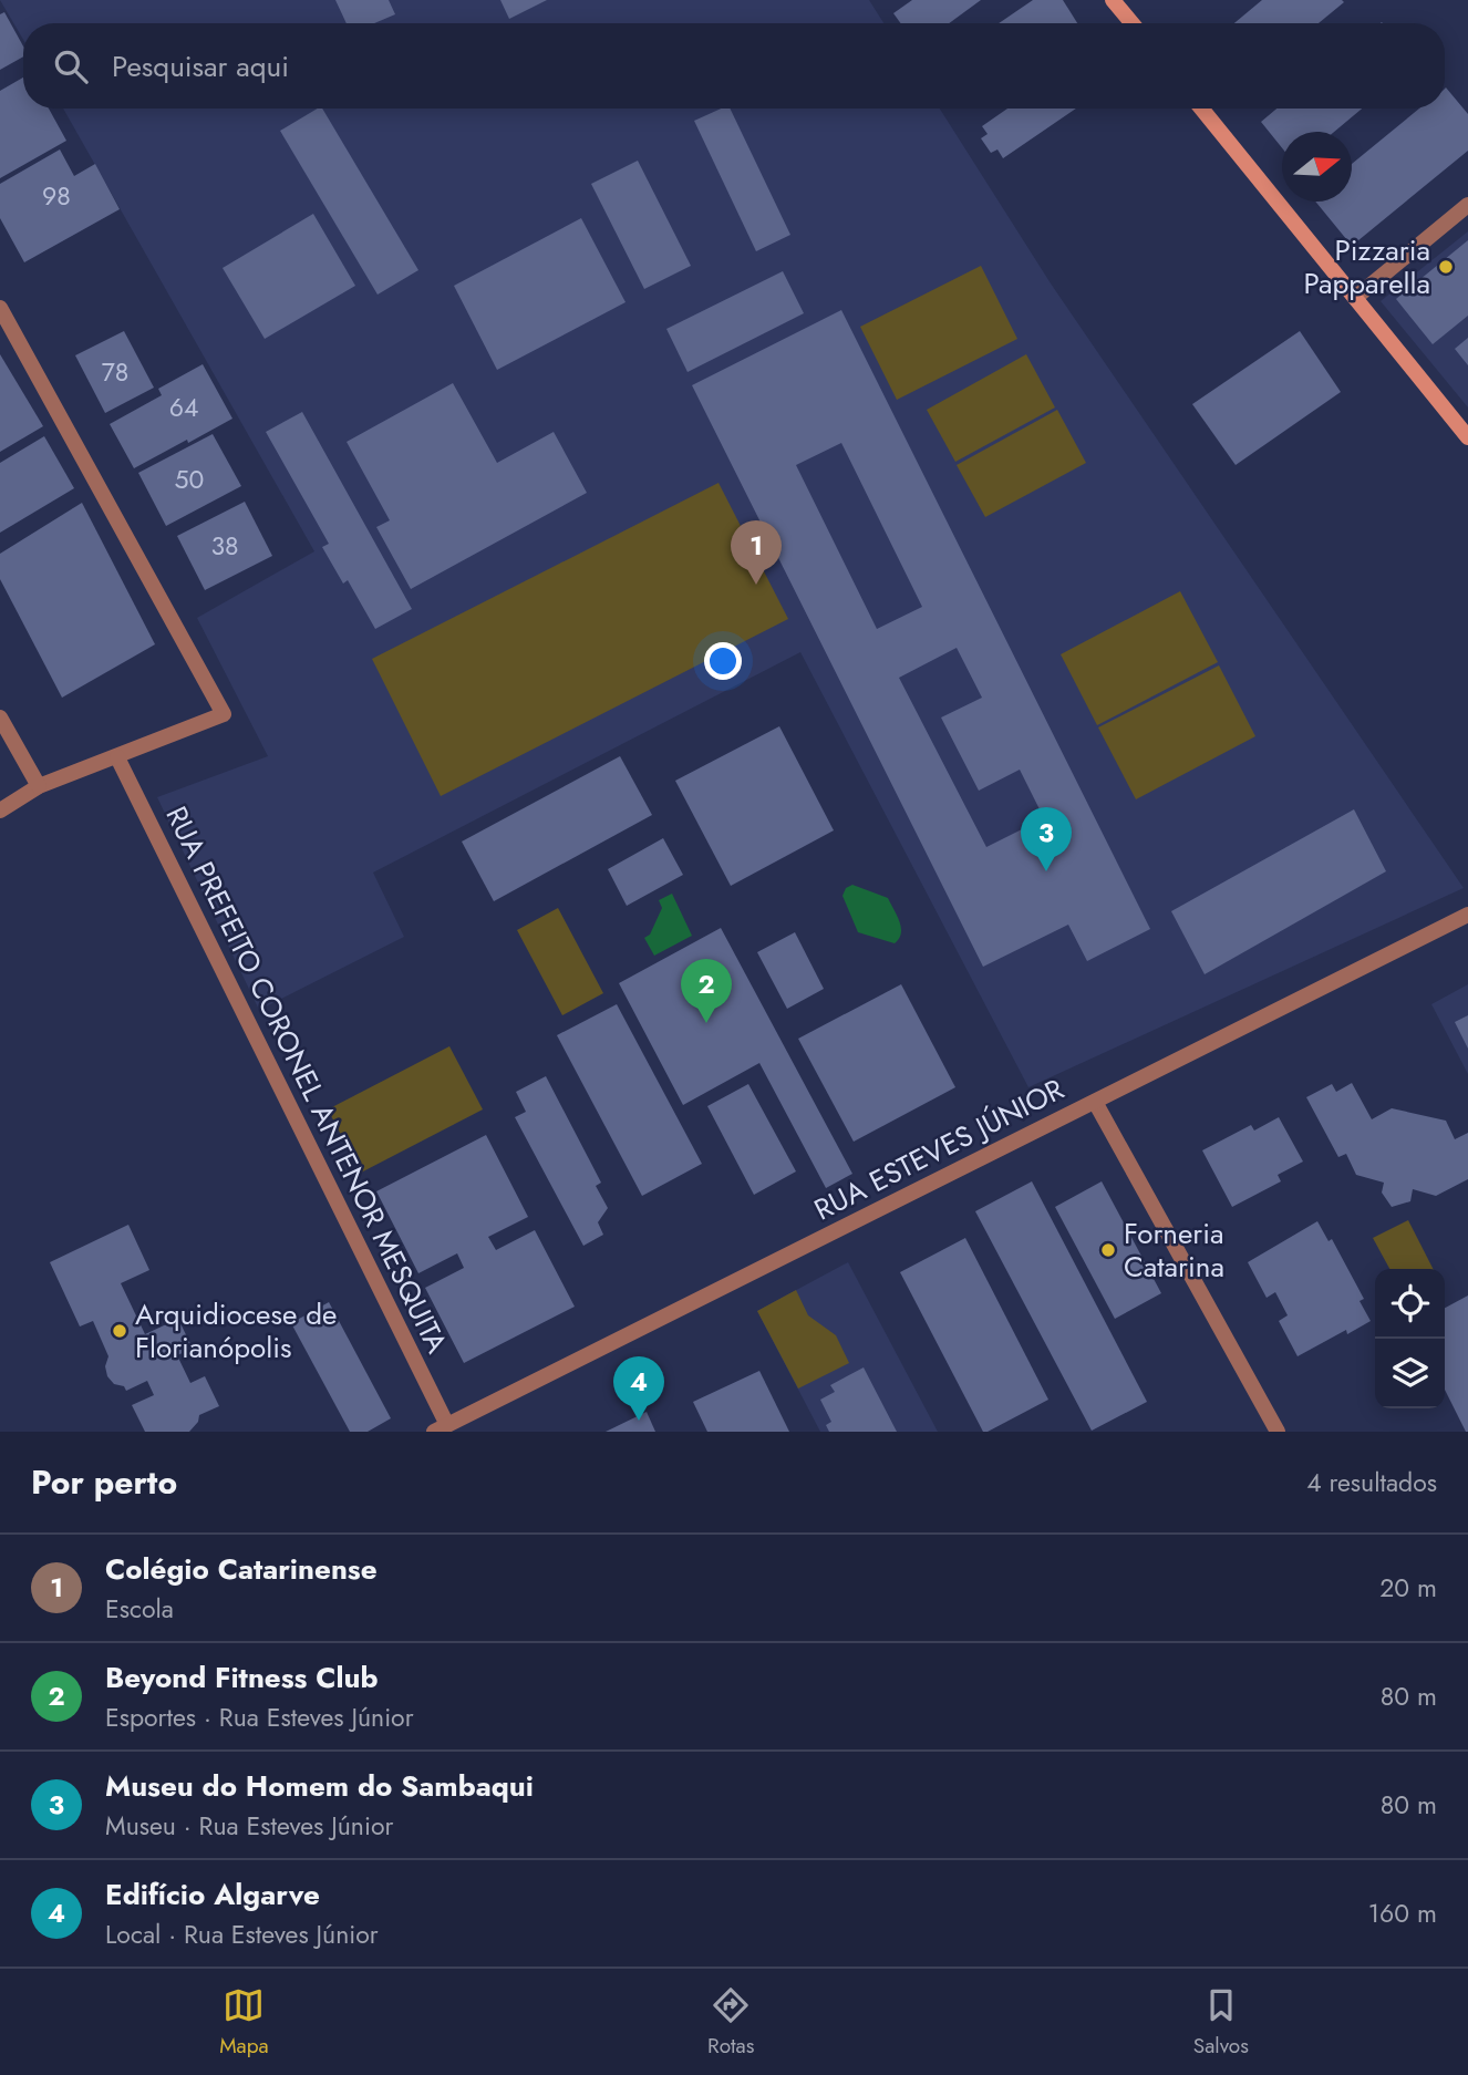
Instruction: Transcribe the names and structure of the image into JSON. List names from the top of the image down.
{
  "streets": {
    "street": ["RUA PREFEITO CORONEL ANTENOR MESQUITA", "RUA ESTEVES JÚNIOR"]
  },
  "crossings": [
    ["RUA PREFEITO CORONEL ANTENOR MESQUITA", "RUA ESTEVES JÚNIOR"]
  ],
  "places": ["Pizzaria Papparella", "Forneria Catarina", "Arquidiocese de Florianópolis"],
  "house_numbers": [
    "98",
    "78",
    "64",
    "50",
    "38"
  ],
  "north": "right",
  "page": {
    "search": "Pesquisar aqui",
    "pins": [
      "1",
      "3",
      "2",
      "4"
    ],
    "heading": ["Por perto", "4 resultados"],
    "list": [
      {
        "mark": "1",
        "name": "Colégio Catarinense",
        "note": "Escola",
        "value": "20 m"
      },
      {
        "mark": "2",
        "name": "Beyond Fitness Club",
        "note": "Esportes · Rua Esteves Júnior",
        "value": "80 m"
      },
      {
        "mark": "3",
        "name": "Museu do Homem do Sambaqui",
        "note": "Museu · Rua Esteves Júnior",
        "value": "80 m"
      },
      {
        "mark": "4",
        "name": "Edifício Algarve",
        "note": "Local · Rua Esteves Júnior",
        "value": "160 m"
      }
    ],
    "nav": ["Mapa", "Rotas", "Salvos"]
  }
}
